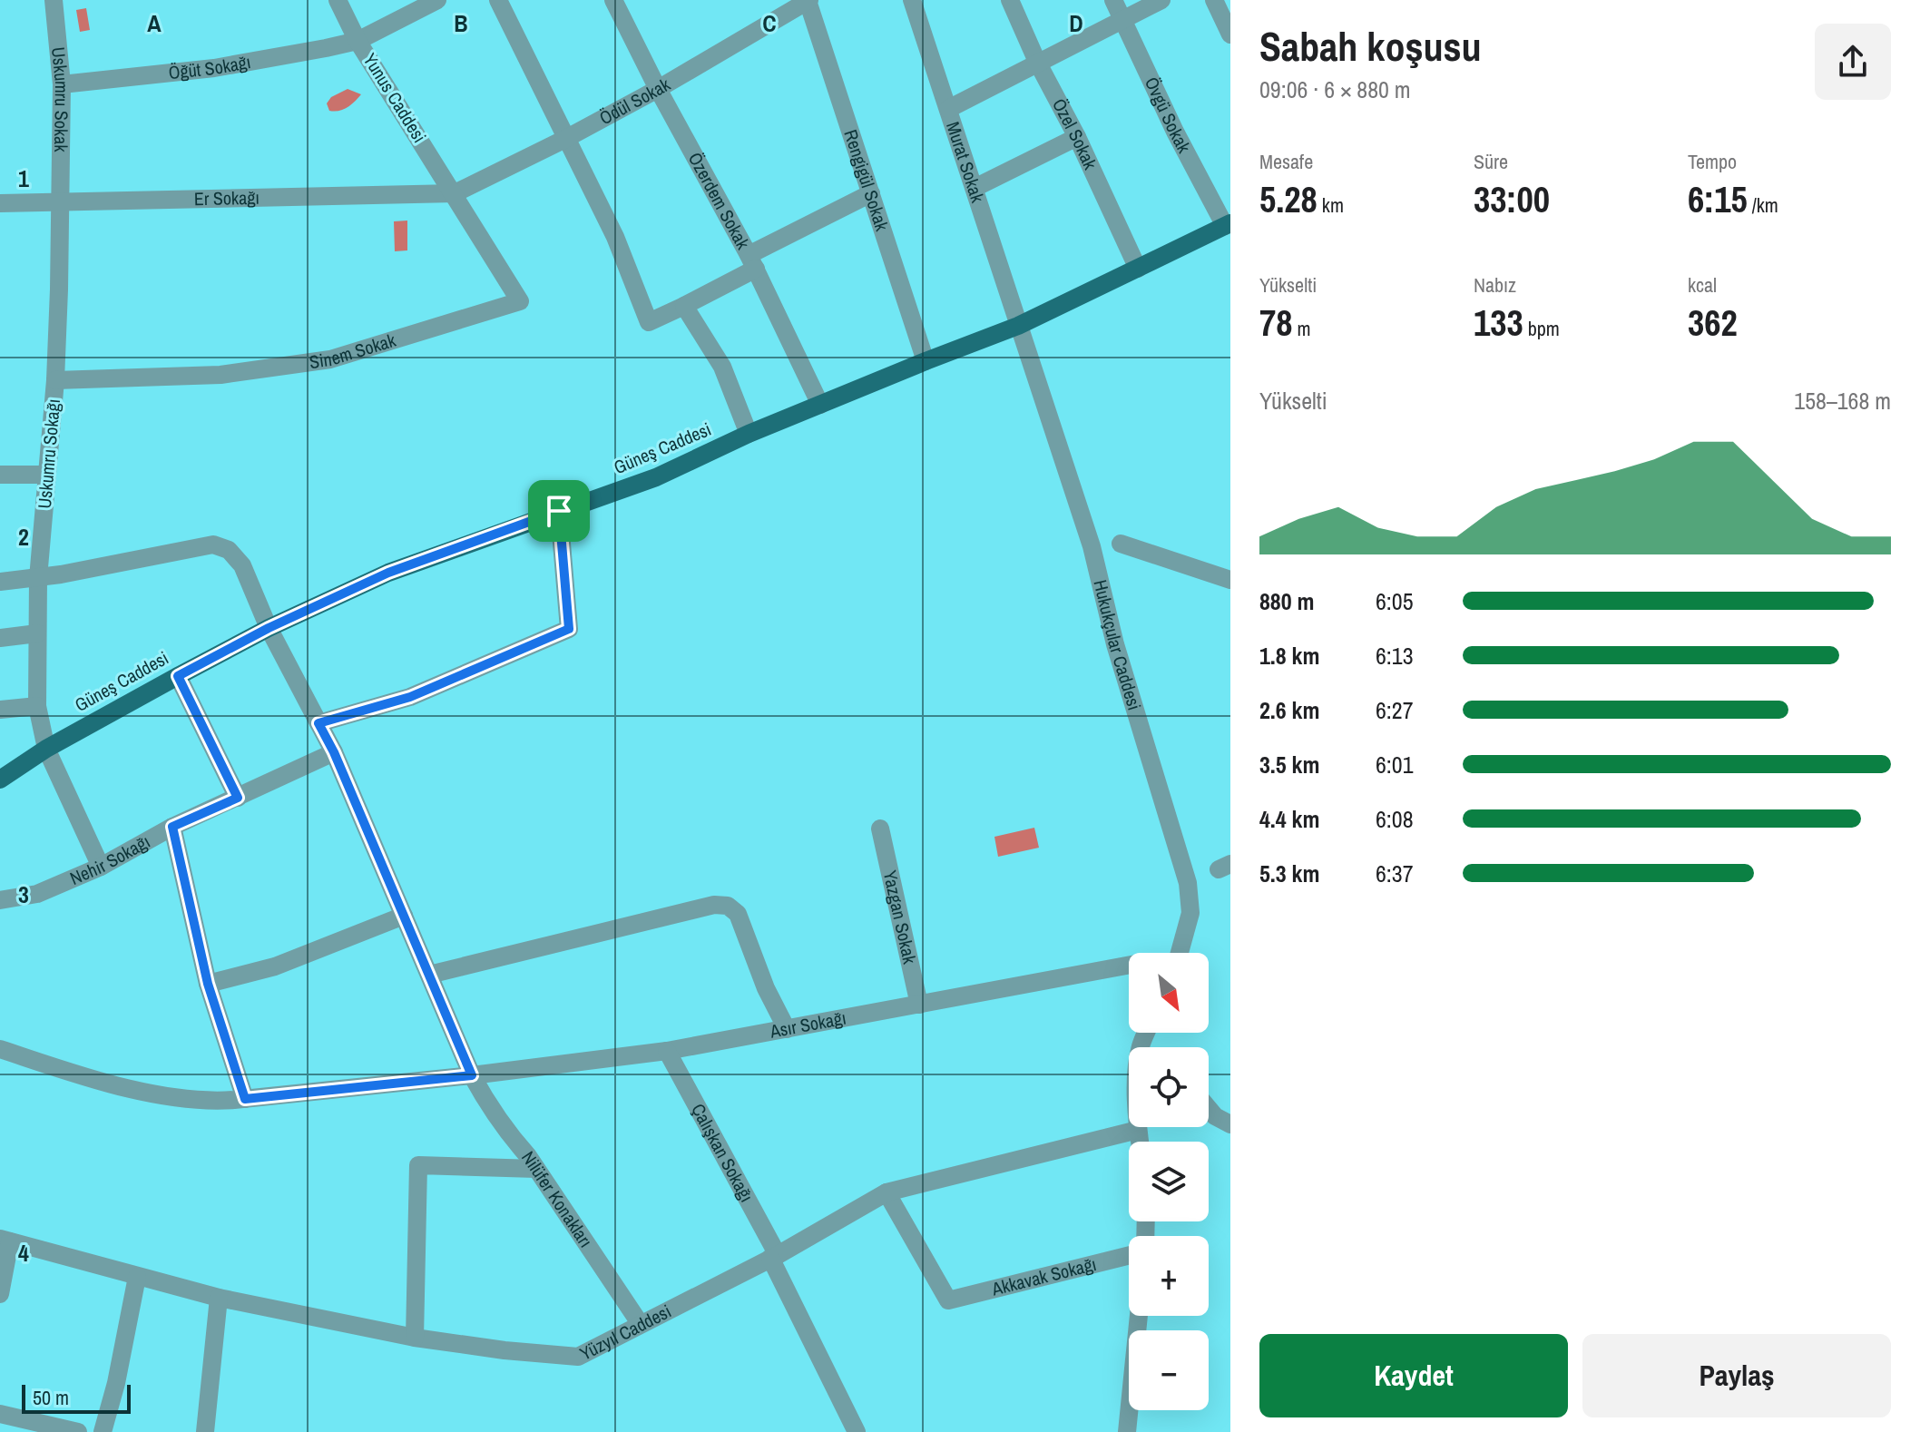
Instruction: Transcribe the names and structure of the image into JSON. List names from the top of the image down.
{
  "streets": {
    "main road": ["Güneş Caddesi"],
    "street": [
      "Öğüt Sokağı",
      "Yunus Caddesi",
      "Uskumru Sokak",
      "Ödül Sokak",
      "Övgü Sokak",
      "Özel Sokak",
      "Murat Sokak",
      "Rengigül Sokak",
      "Er Sokağı",
      "Özerdem Sokak",
      "Sinem Sokak",
      "Uskumru Sokağı",
      "Hukukçular Caddesi",
      "Nehir Sokağı",
      "Yazgan Sokak",
      "Asır Sokağı",
      "Çalışkan Sokağı",
      "Nilüfer Konakları",
      "Akkavak Sokağı",
      "Yüzyıl Caddesi"
    ]
  },
  "crossings": [
    ["Öğüt Sokağı", "Yunus Caddesi"],
    ["Öğüt Sokağı", "Uskumru Sokak"],
    ["Yunus Caddesi", "Ödül Sokak"],
    ["Yunus Caddesi", "Er Sokağı"],
    ["Yunus Caddesi", "Sinem Sokak"],
    ["Uskumru Sokak", "Er Sokağı"],
    ["Uskumru Sokak", "Uskumru Sokağı"],
    ["Ödül Sokak", "Rengigül Sokak"],
    ["Ödül Sokak", "Er Sokağı"],
    ["Ödül Sokak", "Özerdem Sokak"],
    ["Ödül Sokak", "Sinem Sokak"],
    ["Övgü Sokak", "Güneş Caddesi"],
    ["Özel Sokak", "Güneş Caddesi"],
    ["Murat Sokak", "Güneş Caddesi"],
    ["Murat Sokak", "Hukukçular Caddesi"],
    ["Rengigül Sokak", "Güneş Caddesi"],
    ["Er Sokağı", "Sinem Sokak"],
    ["Er Sokağı", "Uskumru Sokağı"],
    ["Özerdem Sokak", "Güneş Caddesi"],
    ["Sinem Sokak", "Uskumru Sokağı"],
    ["Güneş Caddesi", "Uskumru Sokağı"],
    ["Güneş Caddesi", "Hukukçular Caddesi"],
    ["Güneş Caddesi", "Nilüfer Konakları"],
    ["Uskumru Sokağı", "Nehir Sokağı"],
    ["Uskumru Sokağı", "Nilüfer Konakları"],
    ["Nehir Sokağı", "Nilüfer Konakları"],
    ["Yazgan Sokak", "Asır Sokağı"],
    ["Asır Sokağı", "Çalışkan Sokağı"],
    ["Asır Sokağı", "Nilüfer Konakları"],
    ["Çalışkan Sokağı", "Yüzyıl Caddesi"],
    ["Nilüfer Konakları", "Yüzyıl Caddesi"],
    ["Akkavak Sokağı", "Yüzyıl Caddesi"]
  ],
  "scale_bar": "50 m",
  "north": "bottom right",
  "page": {
    "heading": ["Sabah koşusu", "09:06 · 6 × 880 m"],
    "stats": [
      ["Mesafe", "5.28 km"],
      ["Süre", "33:00"],
      ["Tempo", "6:15 /km"],
      ["Yükselti", "78 m"],
      ["Nabız", "133 bpm"],
      ["kcal", "362"]
    ],
    "chart": ["Yükselti", "158–168 m"],
    "list": [
      {
        "name": "880 m",
        "note": "6:05"
      },
      {
        "name": "1.8 km",
        "note": "6:13"
      },
      {
        "name": "2.6 km",
        "note": "6:27"
      },
      {
        "name": "3.5 km",
        "note": "6:01"
      },
      {
        "name": "4.4 km",
        "note": "6:08"
      },
      {
        "name": "5.3 km",
        "note": "6:37"
      }
    ],
    "map_buttons": ["+", "−"],
    "buttons": ["Kaydet", "Paylaş"],
    "scale": "50 m"
  },
  "grid": {
    "columns": [
      "A",
      "B",
      "C",
      "D"
    ],
    "rows": [
      "1",
      "2",
      "3",
      "4"
    ]
  }
}
